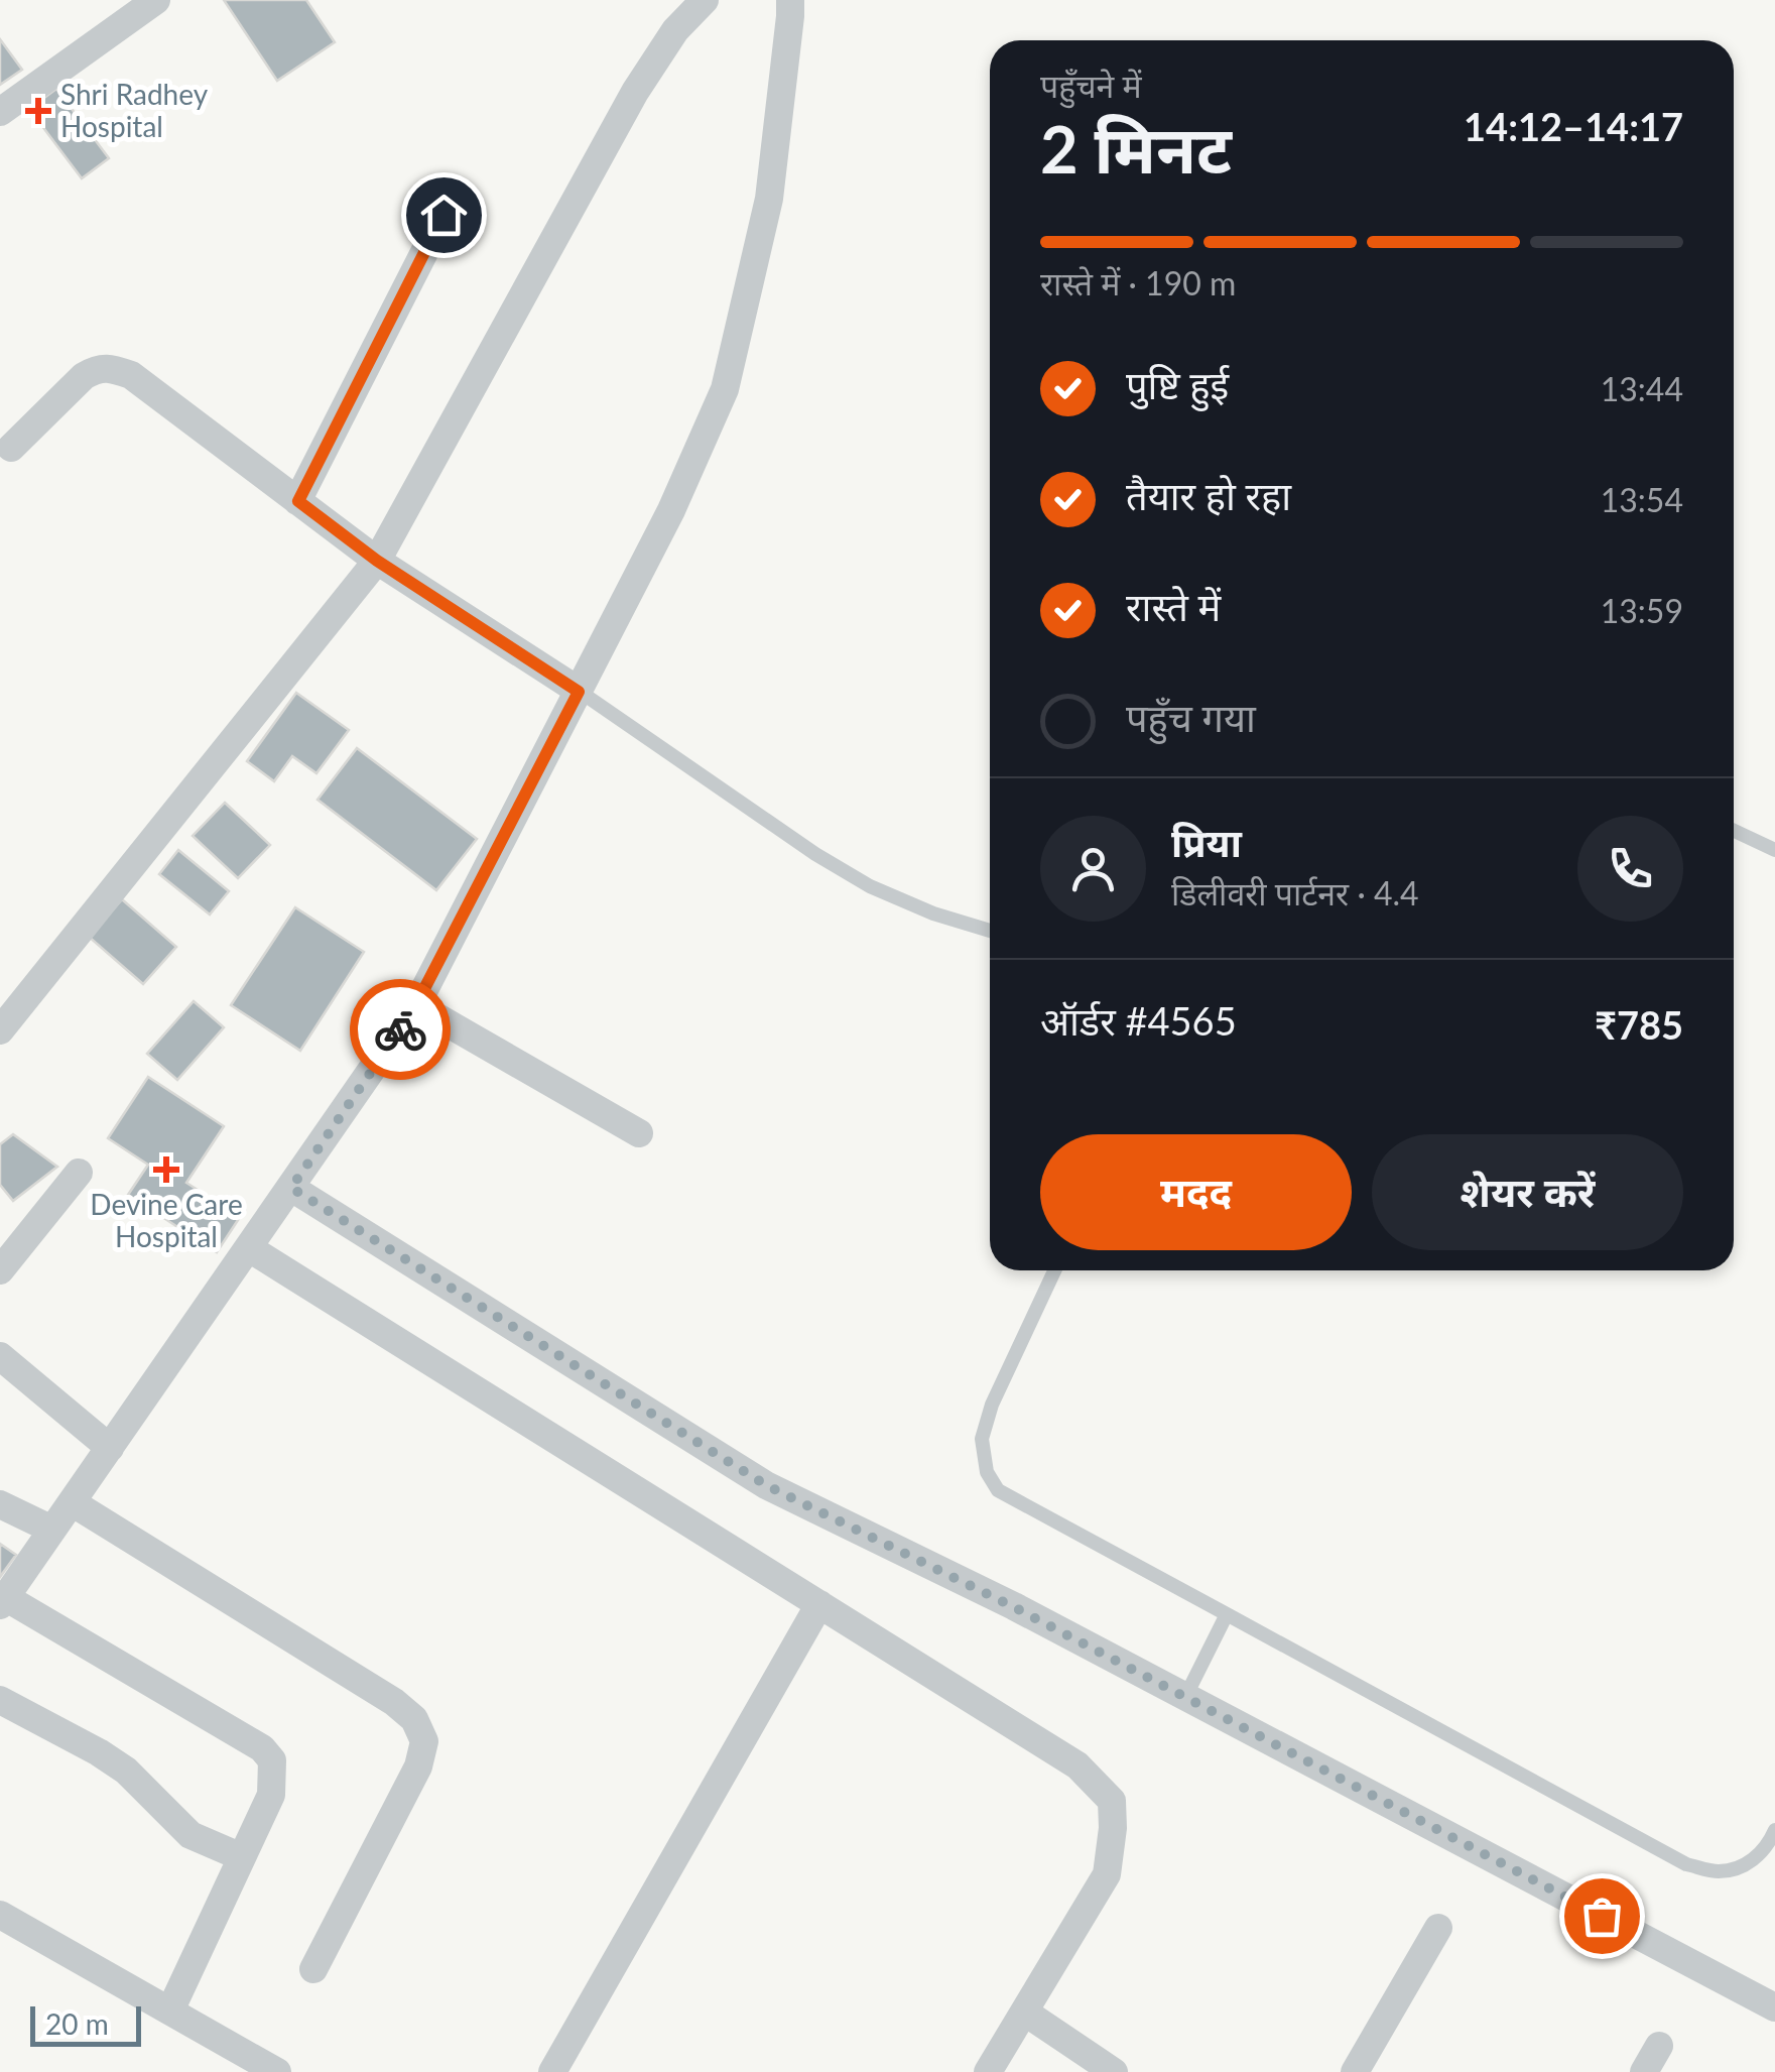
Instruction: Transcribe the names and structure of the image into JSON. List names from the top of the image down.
{
  "places": {
    "health": ["Shri Radhey Hospital", "Devine Care Hospital"]
  },
  "scale_bar": "20 m",
  "page": {
    "heading": ["2 मिनट", "पहुँचने में", "14:12–14:17"],
    "panel": [
      "प्रिया",
      "डिलीवरी पार्टनर · 4.4",
      "ऑर्डर #4565",
      "₹785"
    ],
    "bar": "रास्ते में · 190 m",
    "list": [
      ["पुष्टि हुई", "13:44"],
      ["तैयार हो रहा", "13:54"],
      ["रास्ते में", "13:59"],
      "पहुँच गया"
    ],
    "buttons": ["मदद", "शेयर करें"],
    "scale": "20 m"
  }
}
